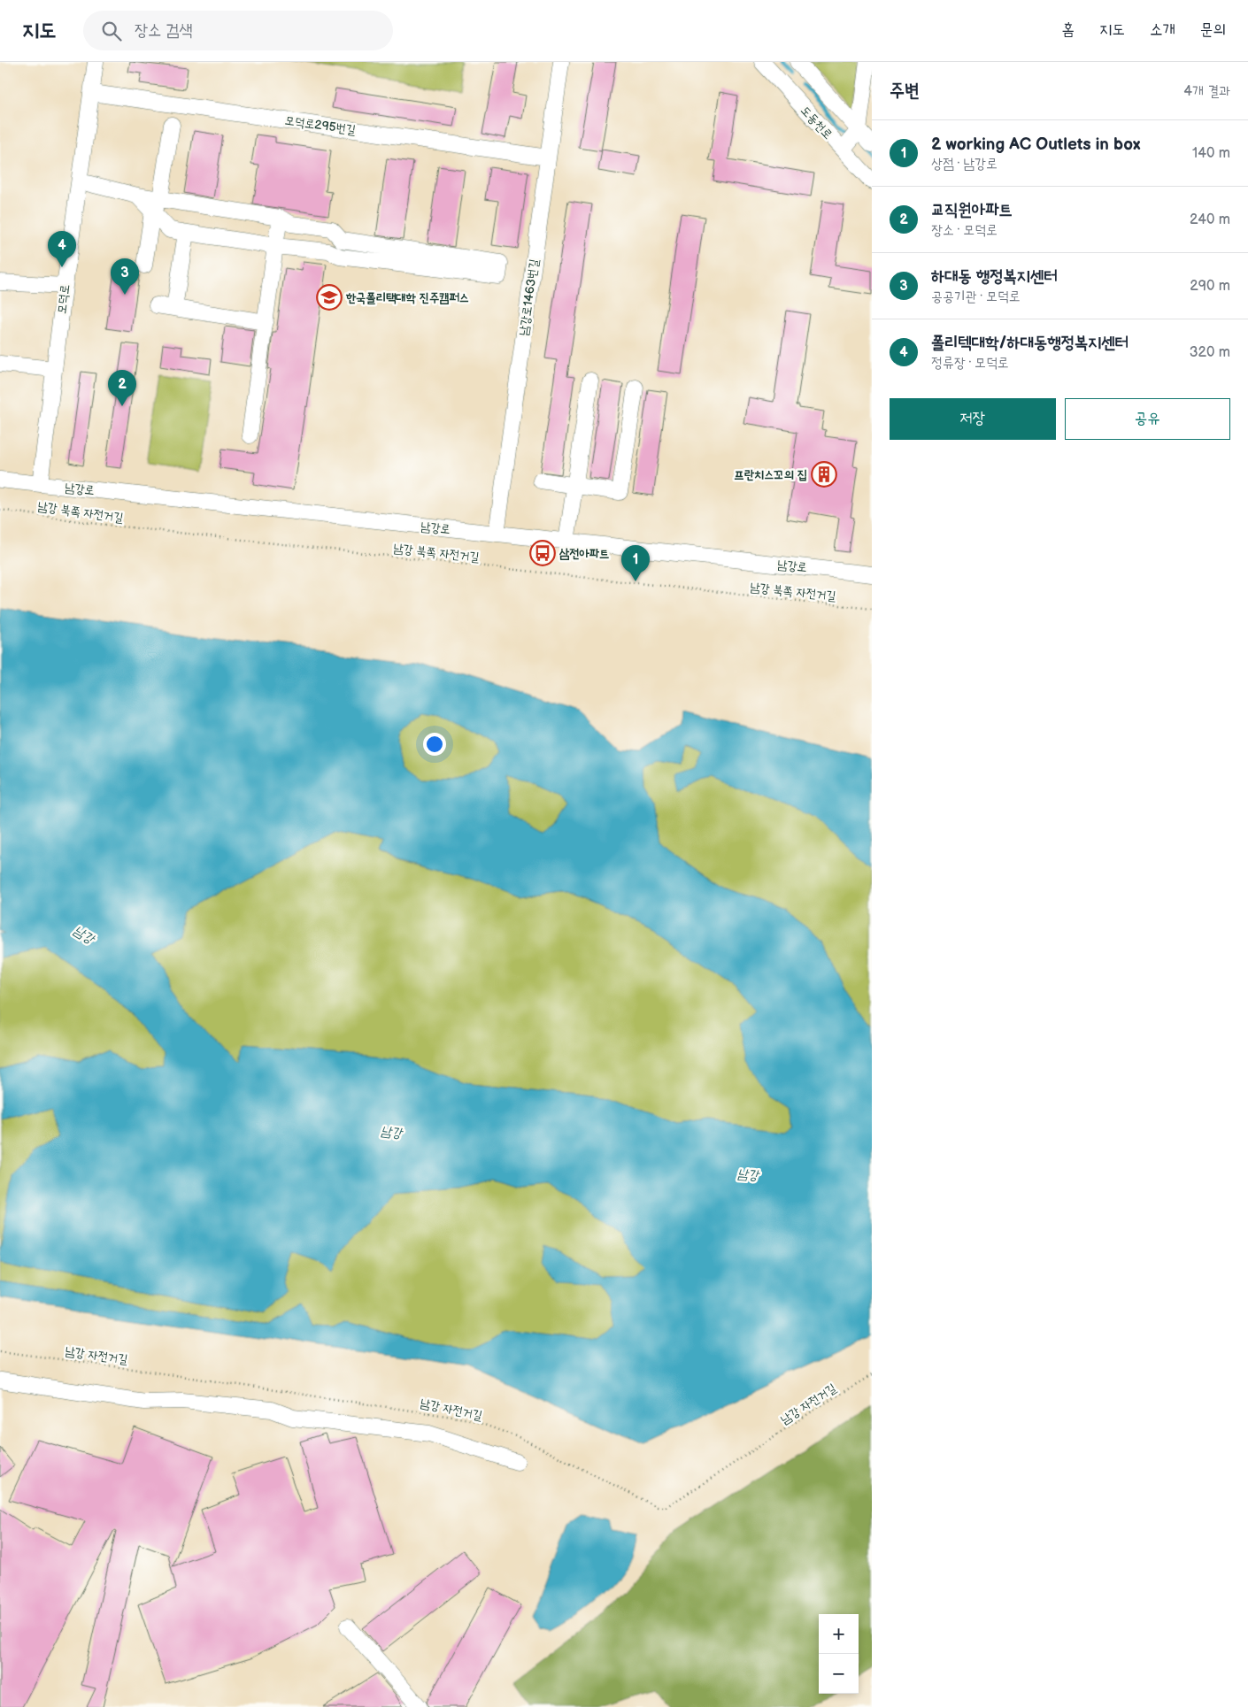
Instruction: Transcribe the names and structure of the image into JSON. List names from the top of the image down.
{
  "streets": {
    "street": [
      "도동천로",
      "모덕로295번길",
      "남강로1463번길",
      "모덕로",
      "남강로"
    ],
    "path": ["남강 북쪽 자전거길", "남강 자전거길"]
  },
  "crossings": [
    ["모덕로295번길", "남강로1463번길"],
    ["모덕로295번길", "모덕로"],
    ["남강로1463번길", "남강로"],
    ["모덕로", "남강로"]
  ],
  "water": ["남강"],
  "places": {
    "school or university": ["한국폴리택대학 진주캠퍼스"],
    "building": ["프란치스꼬의 집"],
    "bus stop": ["삼전아파트"]
  },
  "page": {
    "header": "지도",
    "search": "장소 검색",
    "nav": [
      "홈",
      "지도",
      "소개",
      "문의"
    ],
    "heading": ["주변", "4개 결과"],
    "list": [
      {
        "mark": "1",
        "name": "2 working AC Outlets in box",
        "note": "상점 · 남강로",
        "value": "140 m"
      },
      {
        "mark": "2",
        "name": "교직원아파트",
        "note": "장소 · 모덕로",
        "value": "240 m"
      },
      {
        "mark": "3",
        "name": "하대동 행정복지센터",
        "note": "공공기관 · 모덕로",
        "value": "290 m"
      },
      {
        "mark": "4",
        "name": "폴리텍대학/하대동행정복지센터",
        "note": "정류장 · 모덕로",
        "value": "320 m"
      }
    ],
    "pins": [
      "4",
      "3",
      "2",
      "1"
    ],
    "buttons": ["저장", "공유"],
    "map_buttons": ["+", "−"]
  }
}
